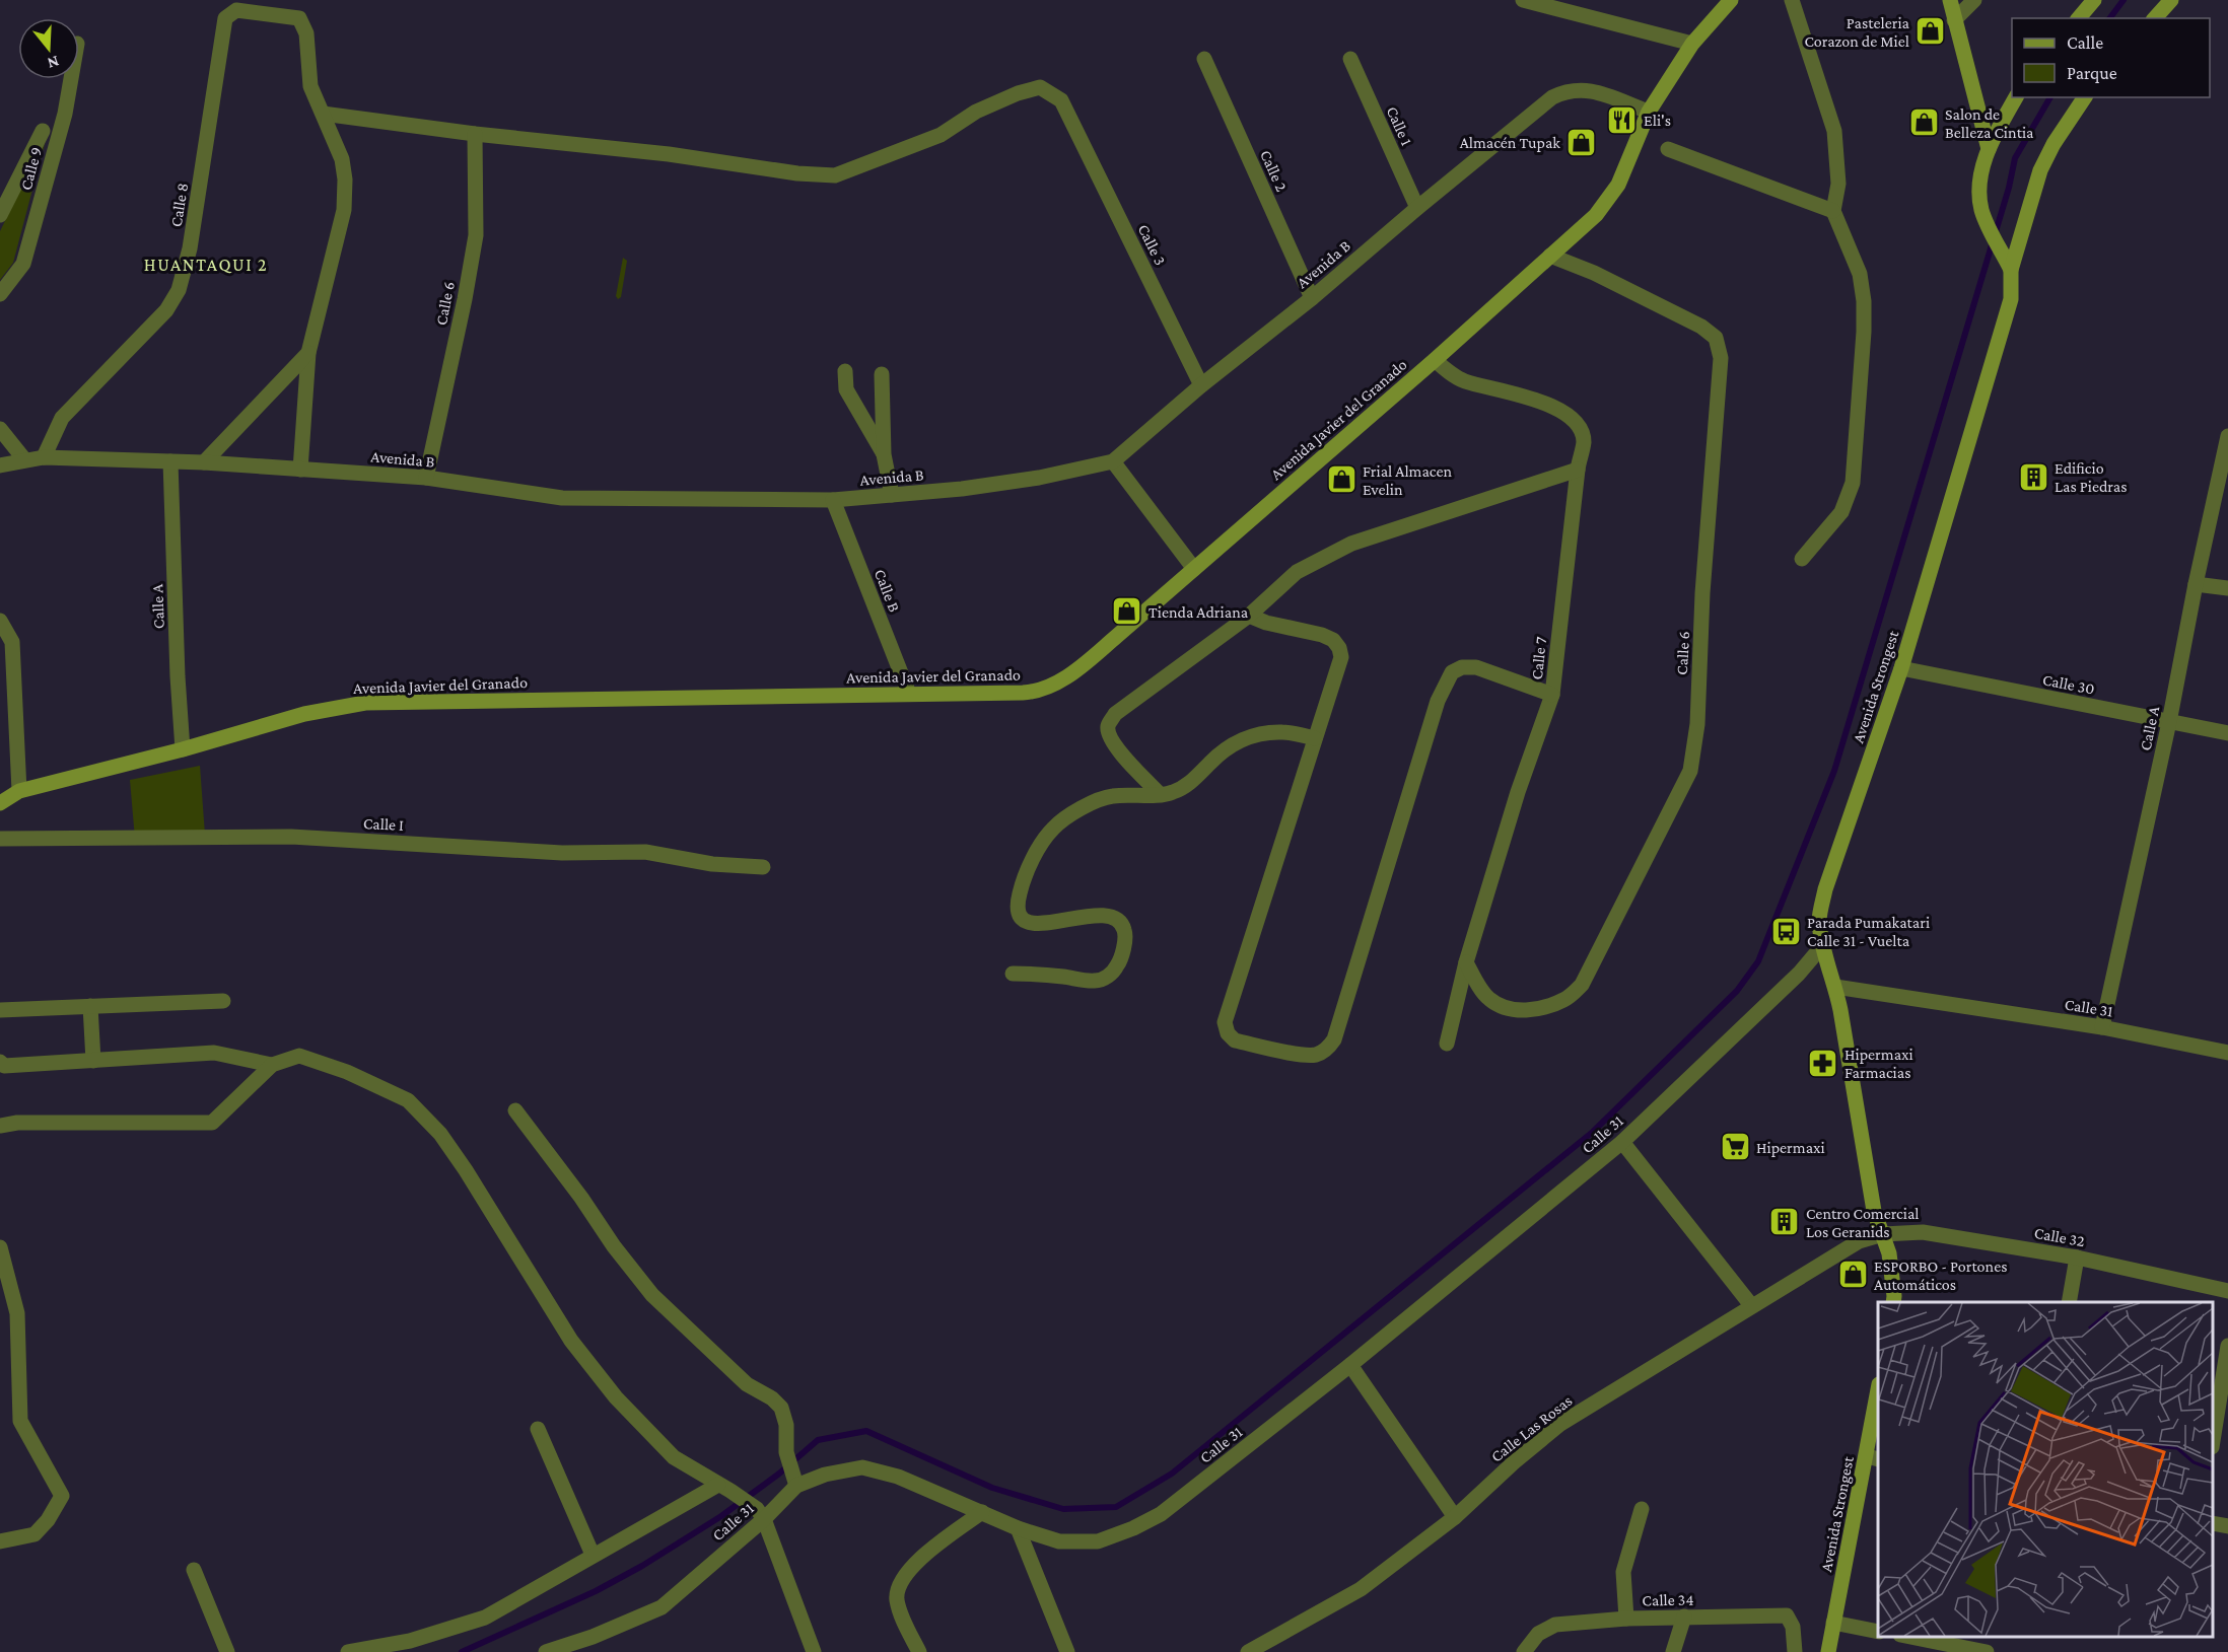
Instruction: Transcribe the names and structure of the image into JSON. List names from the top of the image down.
{
  "streets": {
    "street": [
      "Calle 1",
      "Calle 9",
      "Calle 2",
      "Calle 8",
      "Calle 3",
      "Avenida B",
      "Calle 6",
      "Avenida Javier del Granado",
      "Calle B",
      "Calle A",
      "Calle 7",
      "Calle 30",
      "Avenida Strongest",
      "Calle I",
      "Calle 31",
      "Calle 32",
      "Calle Las Rosas",
      "Calle 34"
    ]
  },
  "crossings": [
    ["Calle 1", "Avenida B"],
    ["Calle 2", "Avenida B"],
    ["Calle 8", "Calle 3"],
    ["Calle 8", "Avenida B"],
    ["Calle 3", "Avenida B"],
    ["Calle 3", "Calle 6"],
    ["Avenida B", "Calle 6"],
    ["Avenida B", "Avenida Javier del Granado"],
    ["Avenida B", "Calle B"],
    ["Avenida B", "Calle A"],
    ["Calle 6", "Avenida Javier del Granado"],
    ["Calle 6", "Calle 7"],
    ["Avenida Javier del Granado", "Calle B"],
    ["Avenida Javier del Granado", "Calle A"],
    ["Avenida Javier del Granado", "Calle 7"],
    ["Calle A", "Calle 30"],
    ["Calle A", "Calle 31"],
    ["Calle 30", "Avenida Strongest"],
    ["Avenida Strongest", "Calle 31"],
    ["Avenida Strongest", "Calle 32"],
    ["Avenida Strongest", "Calle Las Rosas"],
    ["Calle 32", "Calle Las Rosas"]
  ],
  "districts": ["HUANTAQUI 2"],
  "places": {
    "shop": [
      "Pasteleria Corazon de Miel",
      "Salon de Belleza Cintia",
      "Almacén Tupak",
      "Frial Almacen Evelin",
      "Tienda Adriana",
      "ESPORBO - Portones Automáticos"
    ],
    "restaurant": ["Eli's"],
    "building": ["Edificio Las Piedras", "Centro Comercial Los Geranids"],
    "bus stop": ["Parada Pumakatari Calle 31 - Vuelta"],
    "pharmacy": ["Hipermaxi Farmacias"],
    "supermarket": ["Hipermaxi"]
  },
  "legend": ["Calle", "Parque"],
  "north": "bottom"
}
